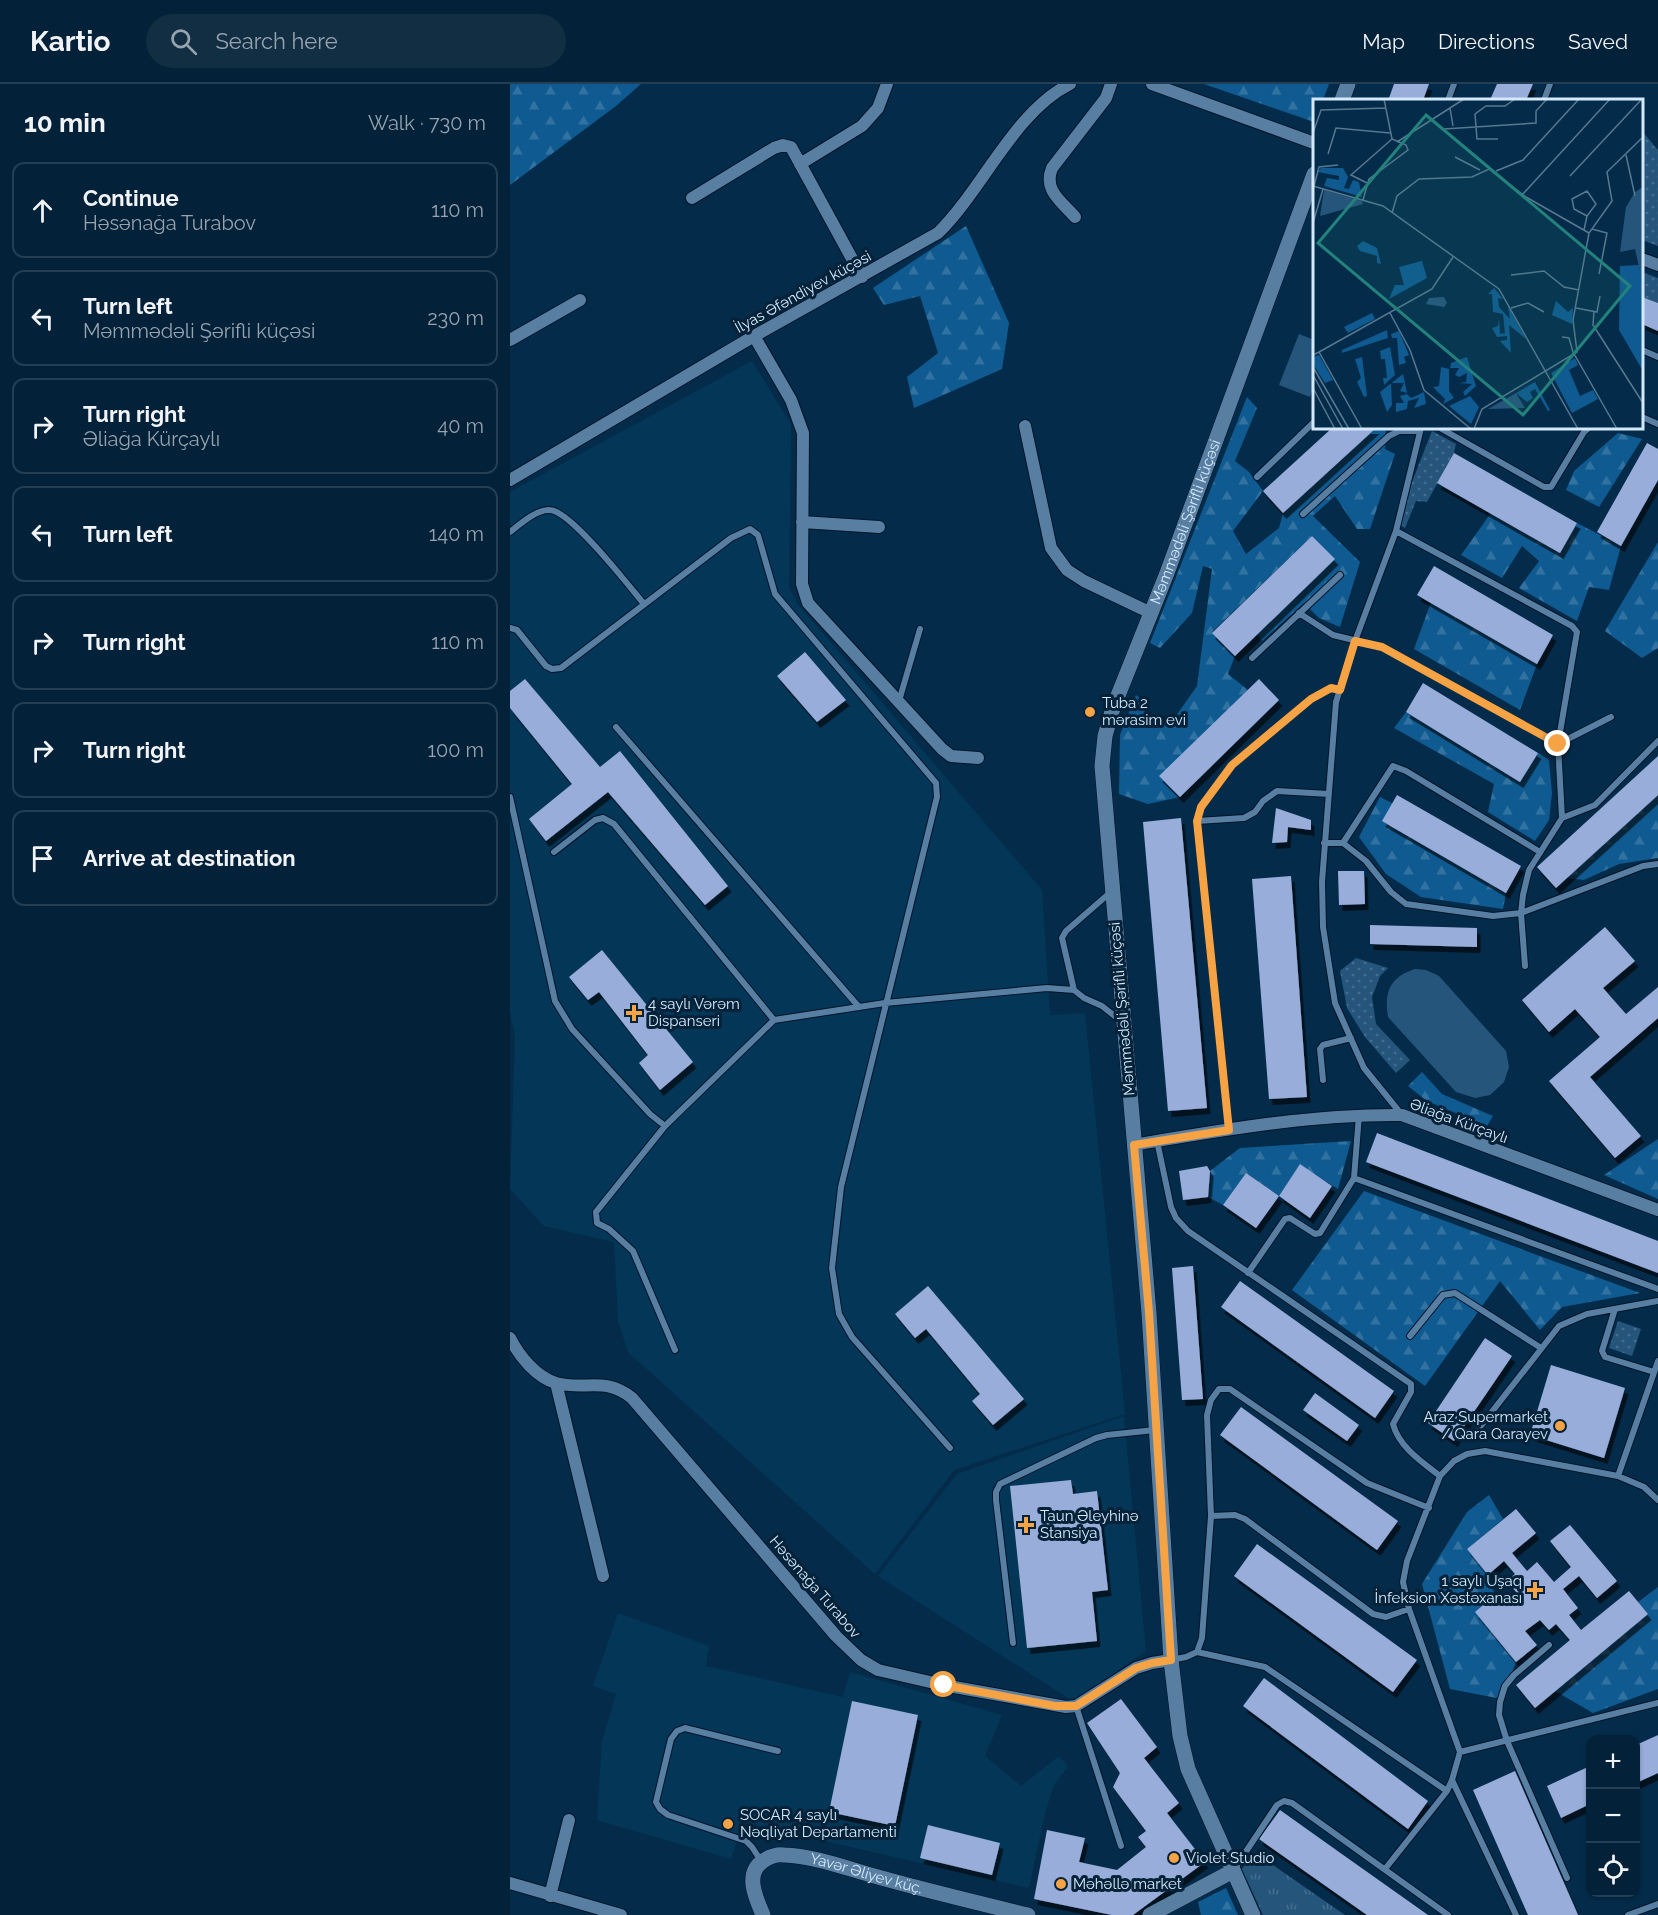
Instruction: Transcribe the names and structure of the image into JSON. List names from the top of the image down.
{
  "streets": {
    "street": [
      "İlyas Əfəndiyev küçəsi",
      "Məmmədəli Şərifli küçəsi",
      "Əliağa Kürçaylı",
      "Həsənağa Turabov",
      "Yavər Əliyev küç."
    ]
  },
  "crossings": [
    ["Məmmədəli Şərifli küçəsi", "Əliağa Kürçaylı"]
  ],
  "places": {
    "other": [
      "Tuba 2 mərasim evi",
      "Araz Supermarket / Qara Qarayev",
      "SOCAR 4 saylı Nəqliyat Departamenti",
      "Violet Studio",
      "Məhəllə market"
    ],
    "health": ["4 saylı Vərəm Dispanseri", "Taun Əleyhinə Stansiya", "1 saylı Uşaq İnfeksion Xəstəxanası"]
  },
  "page": {
    "header": "Kartio",
    "search": "Search here",
    "nav": ["Map", "Directions", "Saved"],
    "heading": ["10 min", "Walk · 730 m"],
    "list": [
      ["Continue", "Həsənağa Turabov", "110 m"],
      ["Turn left", "Məmmədəli Şərifli küçəsi", "230 m"],
      ["Turn right", "Əliağa Kürçaylı", "40 m"],
      ["Turn left", "140 m"],
      ["Turn right", "110 m"],
      ["Turn right", "100 m"],
      "Arrive at destination"
    ],
    "map_buttons": ["+", "−"]
  }
}
